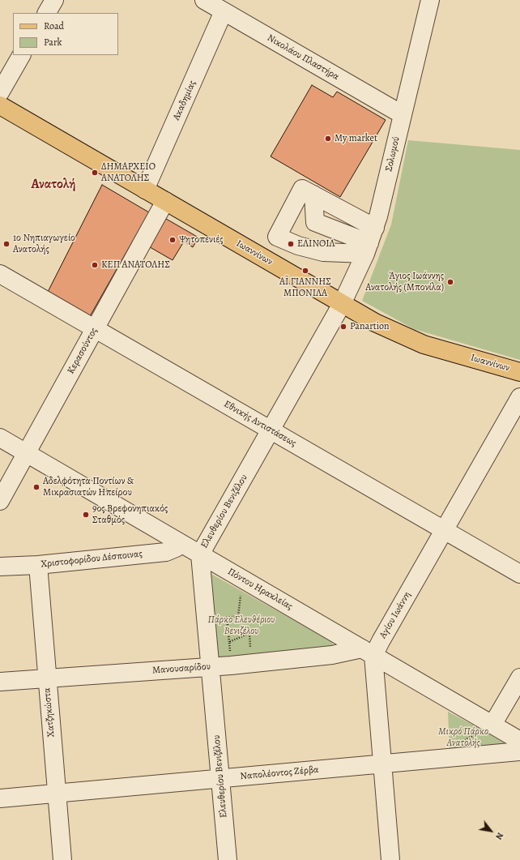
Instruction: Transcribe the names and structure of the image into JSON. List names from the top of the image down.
{
  "streets": {
    "main road": ["Ιωαννίνων"],
    "street": [
      "Νικολάου Πλαστήρα",
      "Ακαδημίας",
      "Σολωμού",
      "Κερασούντος",
      "Εθνικής Αντιστάσεως",
      "Ελευθερίου Βενιζέλου",
      "Χριστοφορίδου Δέσποινας",
      "Πόντου Ηρακλείας",
      "Αγίου Ιωάννη",
      "Μανουσαρίδου",
      "Χατζηκώστα",
      "Ναπολέοντος Ζέρβα"
    ]
  },
  "crossings": [
    ["Νικολάου Πλαστήρα", "Ακαδημίας"],
    ["Νικολάου Πλαστήρα", "Σολωμού"],
    ["Ακαδημίας", "Ιωαννίνων"],
    ["Σολωμού", "Ιωαννίνων"],
    ["Σολωμού", "Ελευθερίου Βενιζέλου"],
    ["Ιωαννίνων", "Κερασούντος"],
    ["Ιωαννίνων", "Ελευθερίου Βενιζέλου"],
    ["Κερασούντος", "Εθνικής Αντιστάσεως"],
    ["Κερασούντος", "Πόντου Ηρακλείας"],
    ["Εθνικής Αντιστάσεως", "Ελευθερίου Βενιζέλου"],
    ["Εθνικής Αντιστάσεως", "Αγίου Ιωάννη"],
    ["Ελευθερίου Βενιζέλου", "Πόντου Ηρακλείας"],
    ["Ελευθερίου Βενιζέλου", "Μανουσαρίδου"],
    ["Ελευθερίου Βενιζέλου", "Ναπολέοντος Ζέρβα"],
    ["Χριστοφορίδου Δέσποινας", "Πόντου Ηρακλείας"],
    ["Χριστοφορίδου Δέσποινας", "Χατζηκώστα"],
    ["Πόντου Ηρακλείας", "Αγίου Ιωάννη"],
    ["Πόντου Ηρακλείας", "Μανουσαρίδου"],
    ["Αγίου Ιωάννη", "Μανουσαρίδου"],
    ["Μανουσαρίδου", "Χατζηκώστα"],
    ["Χατζηκώστα", "Ναπολέοντος Ζέρβα"]
  ],
  "districts": ["Ανατολή"],
  "parks": ["Πάρκο Ελευθέριου Βενιζέλου", "Μικρό Πάρκο Ανατολής"],
  "places": [
    "My market",
    "ΔΗΜΑΡΧΕΙΟ ΑΝΑΤΟΛΗΣ",
    "Ψητοπενιές",
    "1ο Νηπιαγωγείο Ανατολής",
    "ΕΛΙΝΟΙΛ",
    "ΚΕΠ ΑΝΑΤΟΛΗΣ",
    "ΑΪ ΓΙΑΝΝΗΣ ΜΠΟΝΙΛΑ",
    "Άγιος Ιωάννης Ανατολής (Μπονίλα)",
    "Panartion",
    "Αδελφότητα Ποντίων & Μικρασιατών Ηπείρου",
    "9ος Βρεφονηπιακός Σταθμός"
  ],
  "legend": ["Road", "Park"],
  "north": "bottom right"
}
